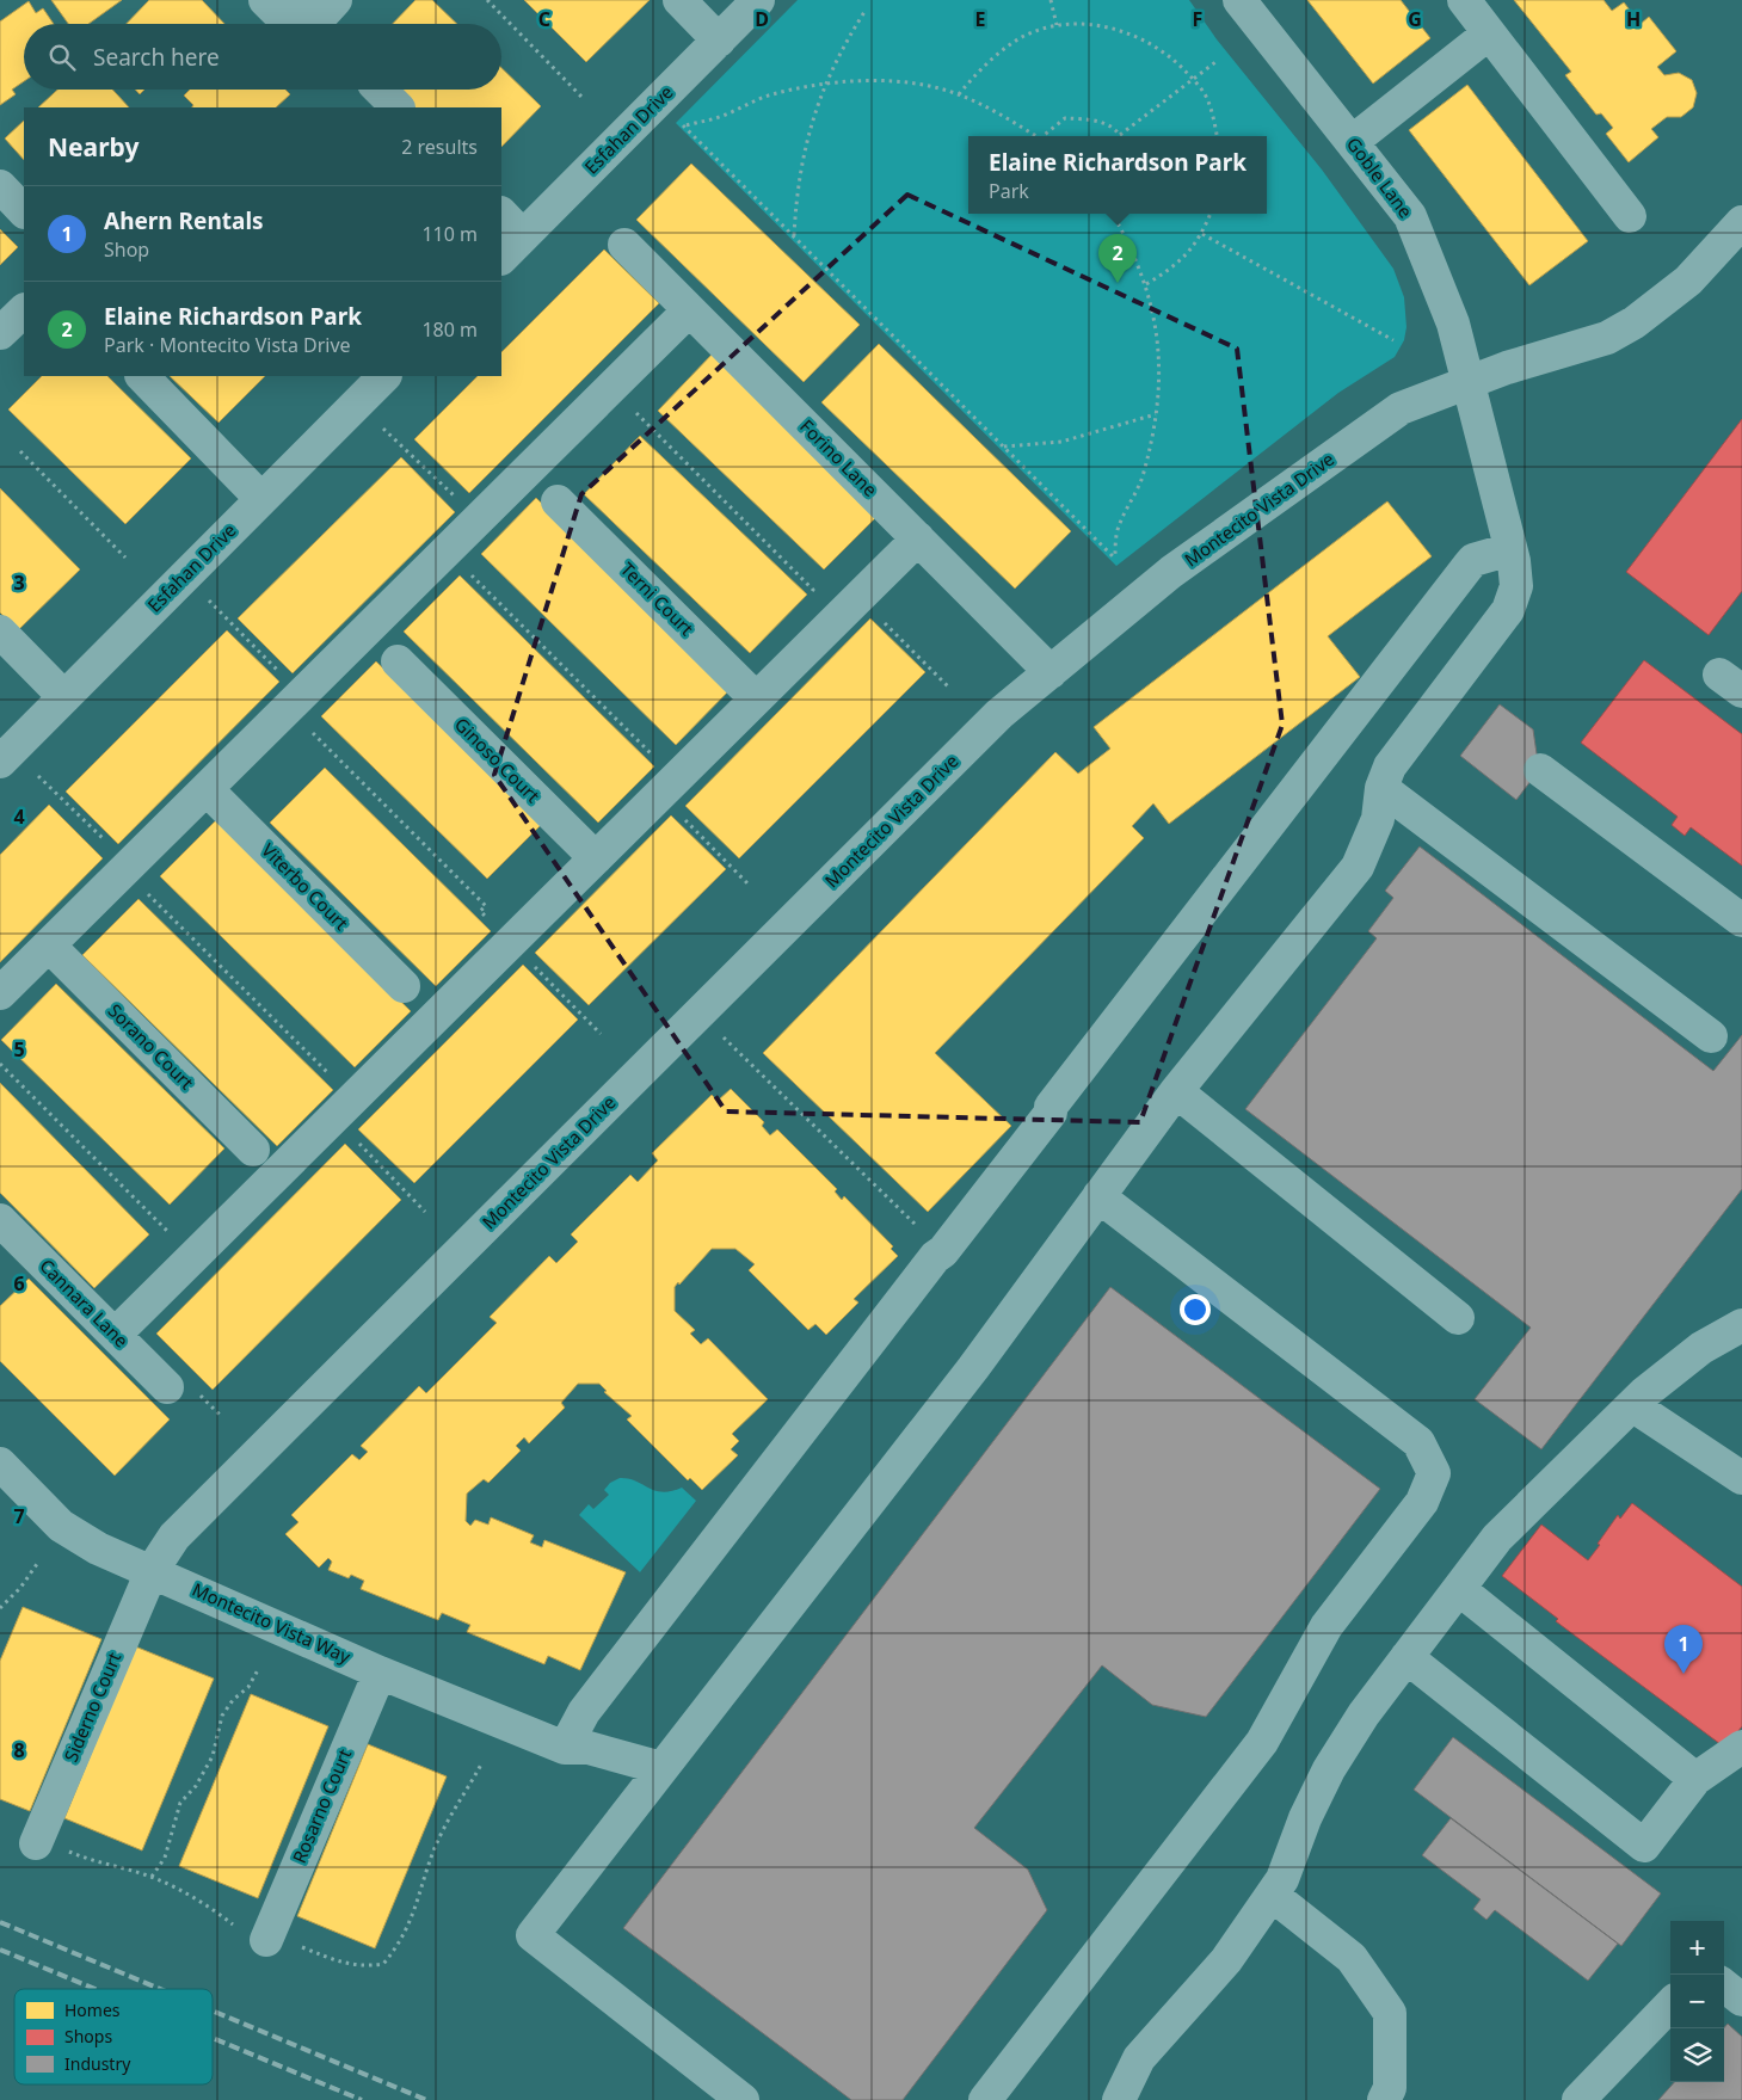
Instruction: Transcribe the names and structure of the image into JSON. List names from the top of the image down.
{
  "streets": {
    "street": [
      "Esfahan Drive",
      "Goble Lane",
      "Forino Lane",
      "Montecito Vista Drive",
      "Terni Court",
      "Ginoso Court",
      "Viterbo Court",
      "Sorano Court",
      "Cannara Lane",
      "Montecito Vista Way",
      "Siderno Court",
      "Rosarno Court"
    ]
  },
  "crossings": [
    ["Goble Lane", "Montecito Vista Drive"],
    ["Goble Lane", "Montecito Vista Way"],
    ["Forino Lane", "Montecito Vista Drive"],
    ["Montecito Vista Drive", "Montecito Vista Way"],
    ["Montecito Vista Drive", "Siderno Court"],
    ["Montecito Vista Way", "Siderno Court"],
    ["Montecito Vista Way", "Rosarno Court"]
  ],
  "legend": ["Homes", "Shops", "Industry"],
  "page": {
    "search": "Search here",
    "heading": ["Nearby", "2 results"],
    "popup": ["Elaine Richardson Park", "Park"],
    "list": [
      {
        "mark": "1",
        "name": "Ahern Rentals",
        "note": "Shop",
        "value": "110 m"
      },
      {
        "mark": "2",
        "name": "Elaine Richardson Park",
        "note": "Park · Montecito Vista Drive",
        "value": "180 m"
      }
    ],
    "pins": ["2", "1"],
    "map_buttons": ["+", "−"]
  },
  "grid": {
    "columns": [
      "C",
      "D",
      "E",
      "F",
      "G",
      "H"
    ],
    "rows": [
      "3",
      "4",
      "5",
      "6",
      "7",
      "8"
    ]
  }
}
